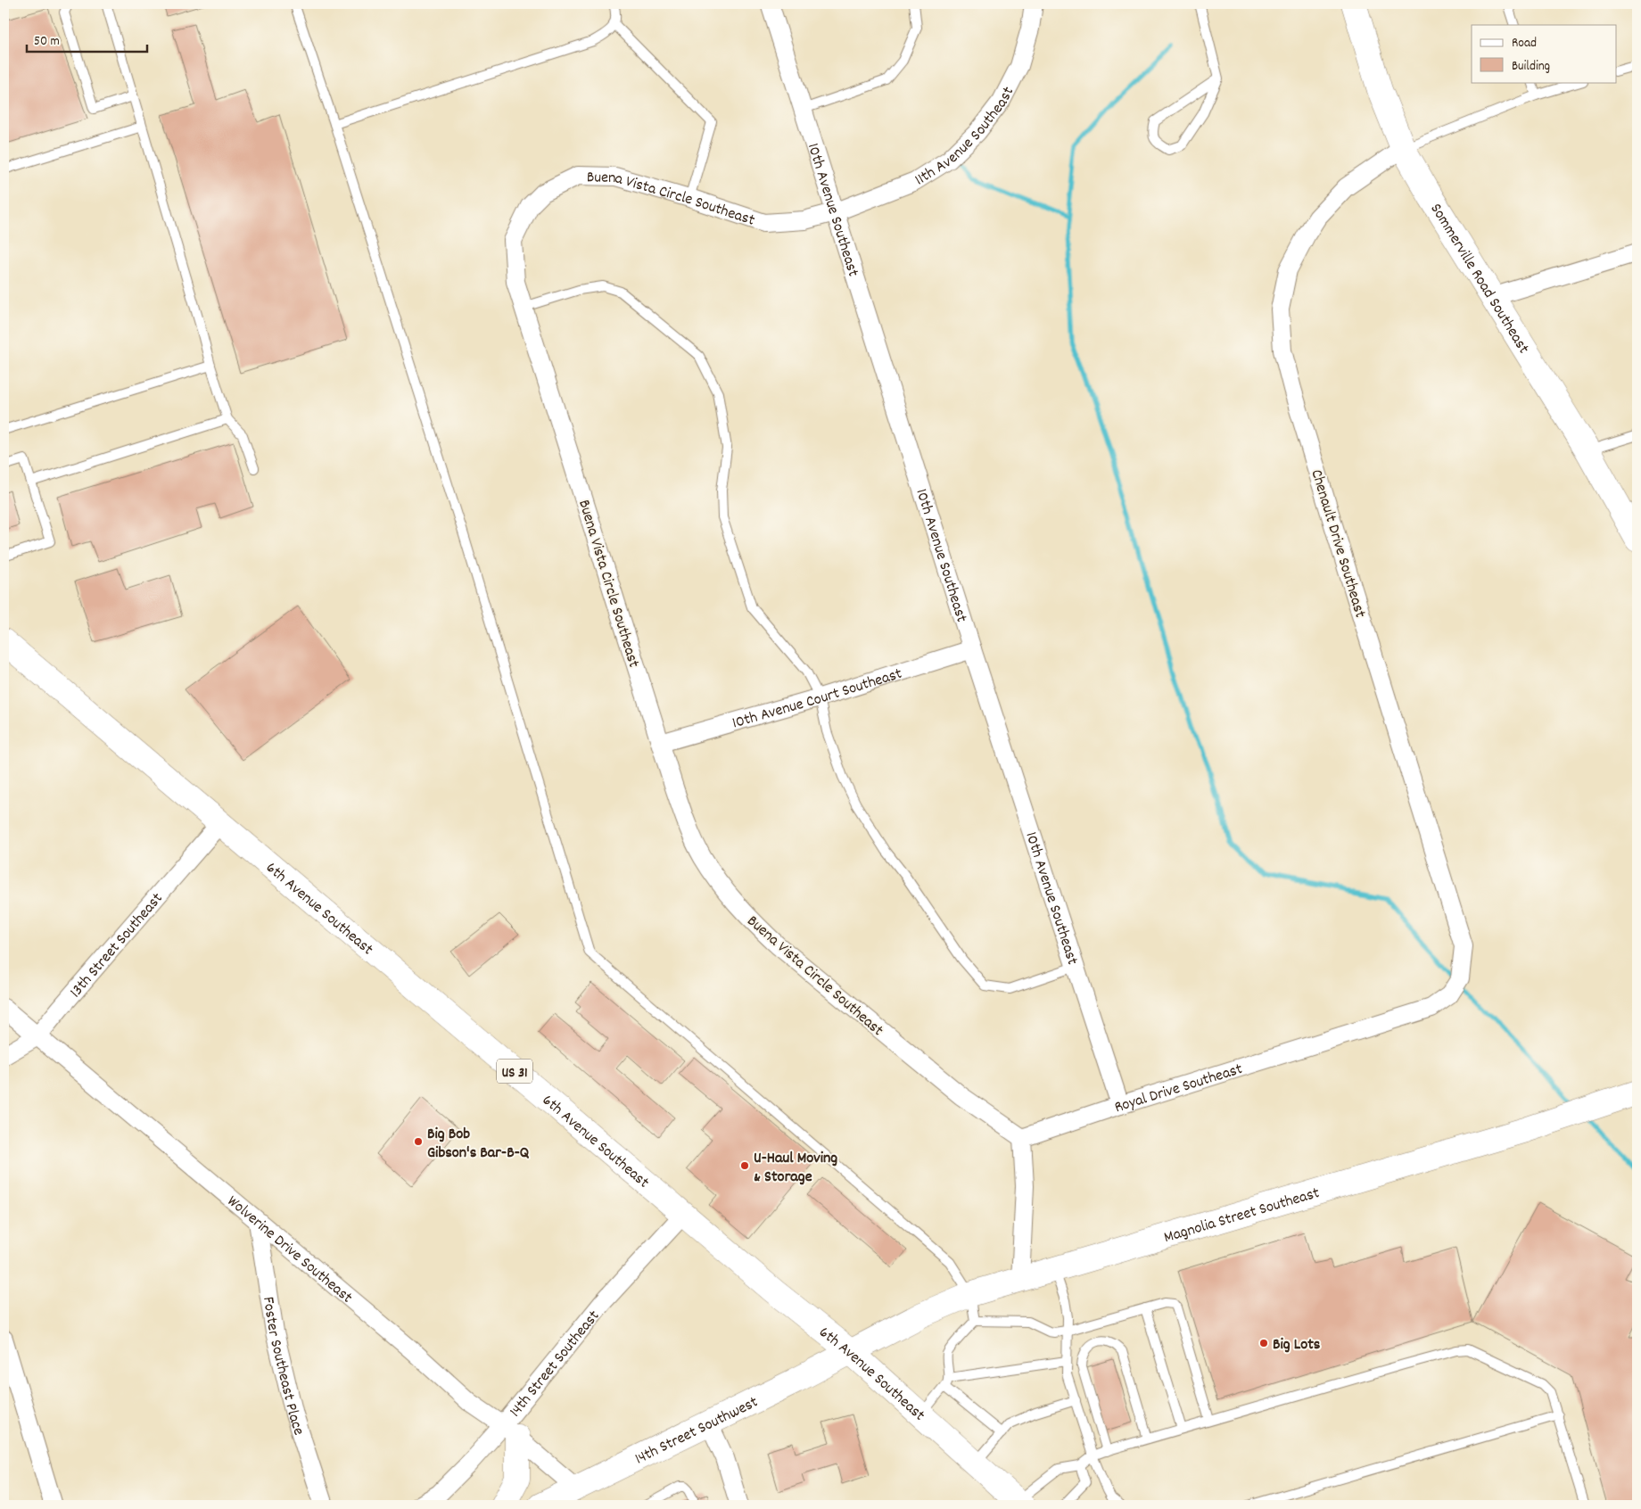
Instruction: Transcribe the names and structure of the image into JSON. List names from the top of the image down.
{
  "streets": {
    "main road": [
      "Sommerville Road Southeast",
      "6th Avenue Southeast",
      "US 31",
      "Magnolia Street Southeast",
      "14th Street Southwest"
    ],
    "street": [
      "11th Avenue Southeast",
      "Buena Vista Circle Southeast",
      "10th Avenue Southeast",
      "Chenault Drive Southeast",
      "10th Avenue Court Southeast",
      "13th Street Southeast",
      "Royal Drive Southeast",
      "Wolverine Drive Southeast",
      "14th Street Southeast",
      "Foster Southeast Place"
    ]
  },
  "crossings": [
    ["11th Avenue Southeast", "Buena Vista Circle Southeast"],
    ["11th Avenue Southeast", "10th Avenue Southeast"],
    ["Buena Vista Circle Southeast", "10th Avenue Southeast"],
    ["Buena Vista Circle Southeast", "10th Avenue Court Southeast"],
    ["Buena Vista Circle Southeast", "Royal Drive Southeast"],
    ["10th Avenue Southeast", "10th Avenue Court Southeast"],
    ["10th Avenue Southeast", "Royal Drive Southeast"],
    ["Sommerville Road Southeast", "Chenault Drive Southeast"],
    ["Chenault Drive Southeast", "Royal Drive Southeast"],
    ["6th Avenue Southeast", "13th Street Southeast"],
    ["6th Avenue Southeast", "Magnolia Street Southeast"],
    ["6th Avenue Southeast", "14th Street Southeast"],
    ["6th Avenue Southeast", "14th Street Southwest"],
    ["13th Street Southeast", "Wolverine Drive Southeast"],
    ["Magnolia Street Southeast", "14th Street Southwest"],
    ["Wolverine Drive Southeast", "14th Street Southeast"],
    ["Wolverine Drive Southeast", "Foster Southeast Place"],
    ["Wolverine Drive Southeast", "14th Street Southwest"]
  ],
  "places": ["Big Bob Gibson's Bar-B-Q", "U-Haul Moving & Storage", "Big Lots"],
  "legend": ["Road", "Building"],
  "scale_bar": "50 m"
}
